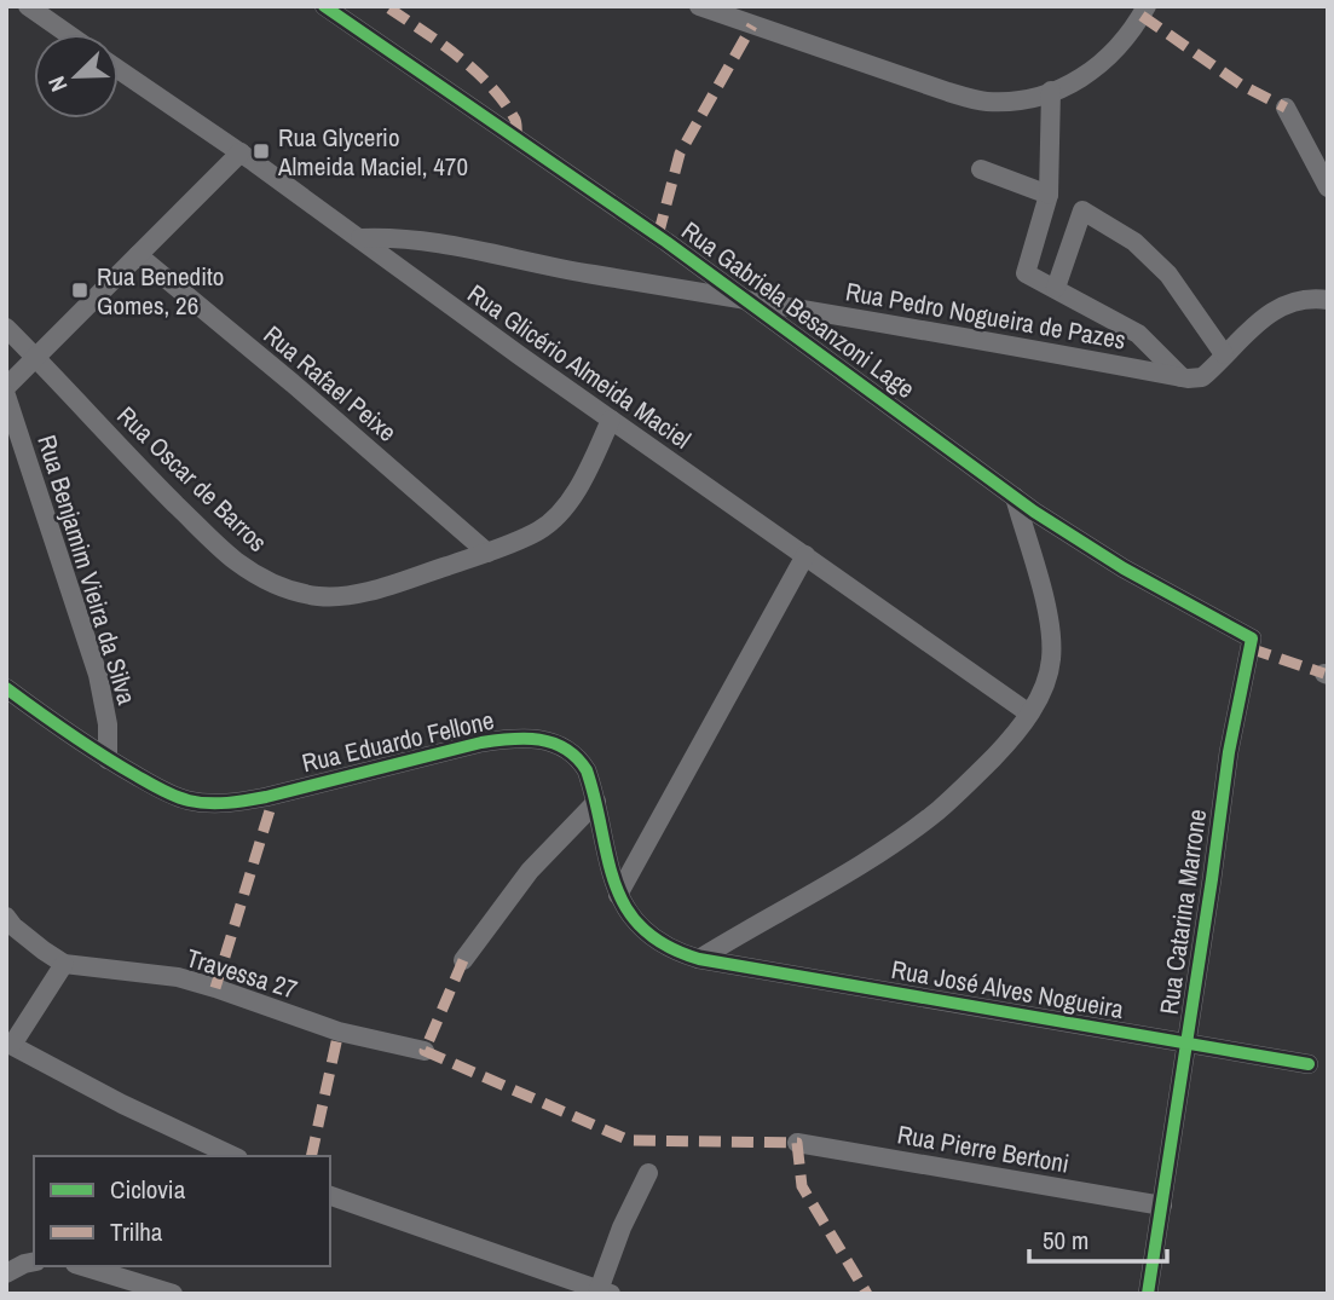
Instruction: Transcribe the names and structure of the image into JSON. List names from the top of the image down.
{
  "streets": {
    "street": [
      "Rua Gabriela Besanzoni Lage",
      "Rua Pedro Nogueira de Pazes",
      "Rua Glicério Almeida Maciel",
      "Rua Rafael Peixe",
      "Rua Oscar de Barros",
      "Rua Benjamim Vieira da Silva",
      "Rua Eduardo Fellone",
      "Rua Catarina Marrone",
      "Travessa 27",
      "Rua José Alves Nogueira",
      "Rua Pierre Bertoni"
    ]
  },
  "crossings": [
    ["Rua Gabriela Besanzoni Lage", "Rua Pedro Nogueira de Pazes"],
    ["Rua Gabriela Besanzoni Lage", "Rua Catarina Marrone"],
    ["Rua Pedro Nogueira de Pazes", "Rua Glicério Almeida Maciel"],
    ["Rua Glicério Almeida Maciel", "Rua Oscar de Barros"],
    ["Rua Rafael Peixe", "Rua Oscar de Barros"],
    ["Rua Benjamim Vieira da Silva", "Rua Eduardo Fellone"],
    ["Rua Eduardo Fellone", "Rua José Alves Nogueira"],
    ["Rua Catarina Marrone", "Rua José Alves Nogueira"],
    ["Rua Catarina Marrone", "Rua Pierre Bertoni"]
  ],
  "places": {
    "transit": ["Rua Glycerio Almeida Maciel, 470", "Rua Benedito Gomes, 26"]
  },
  "legend": ["Ciclovia", "Trilha"],
  "scale_bar": "50 m",
  "north": "bottom left"
}
